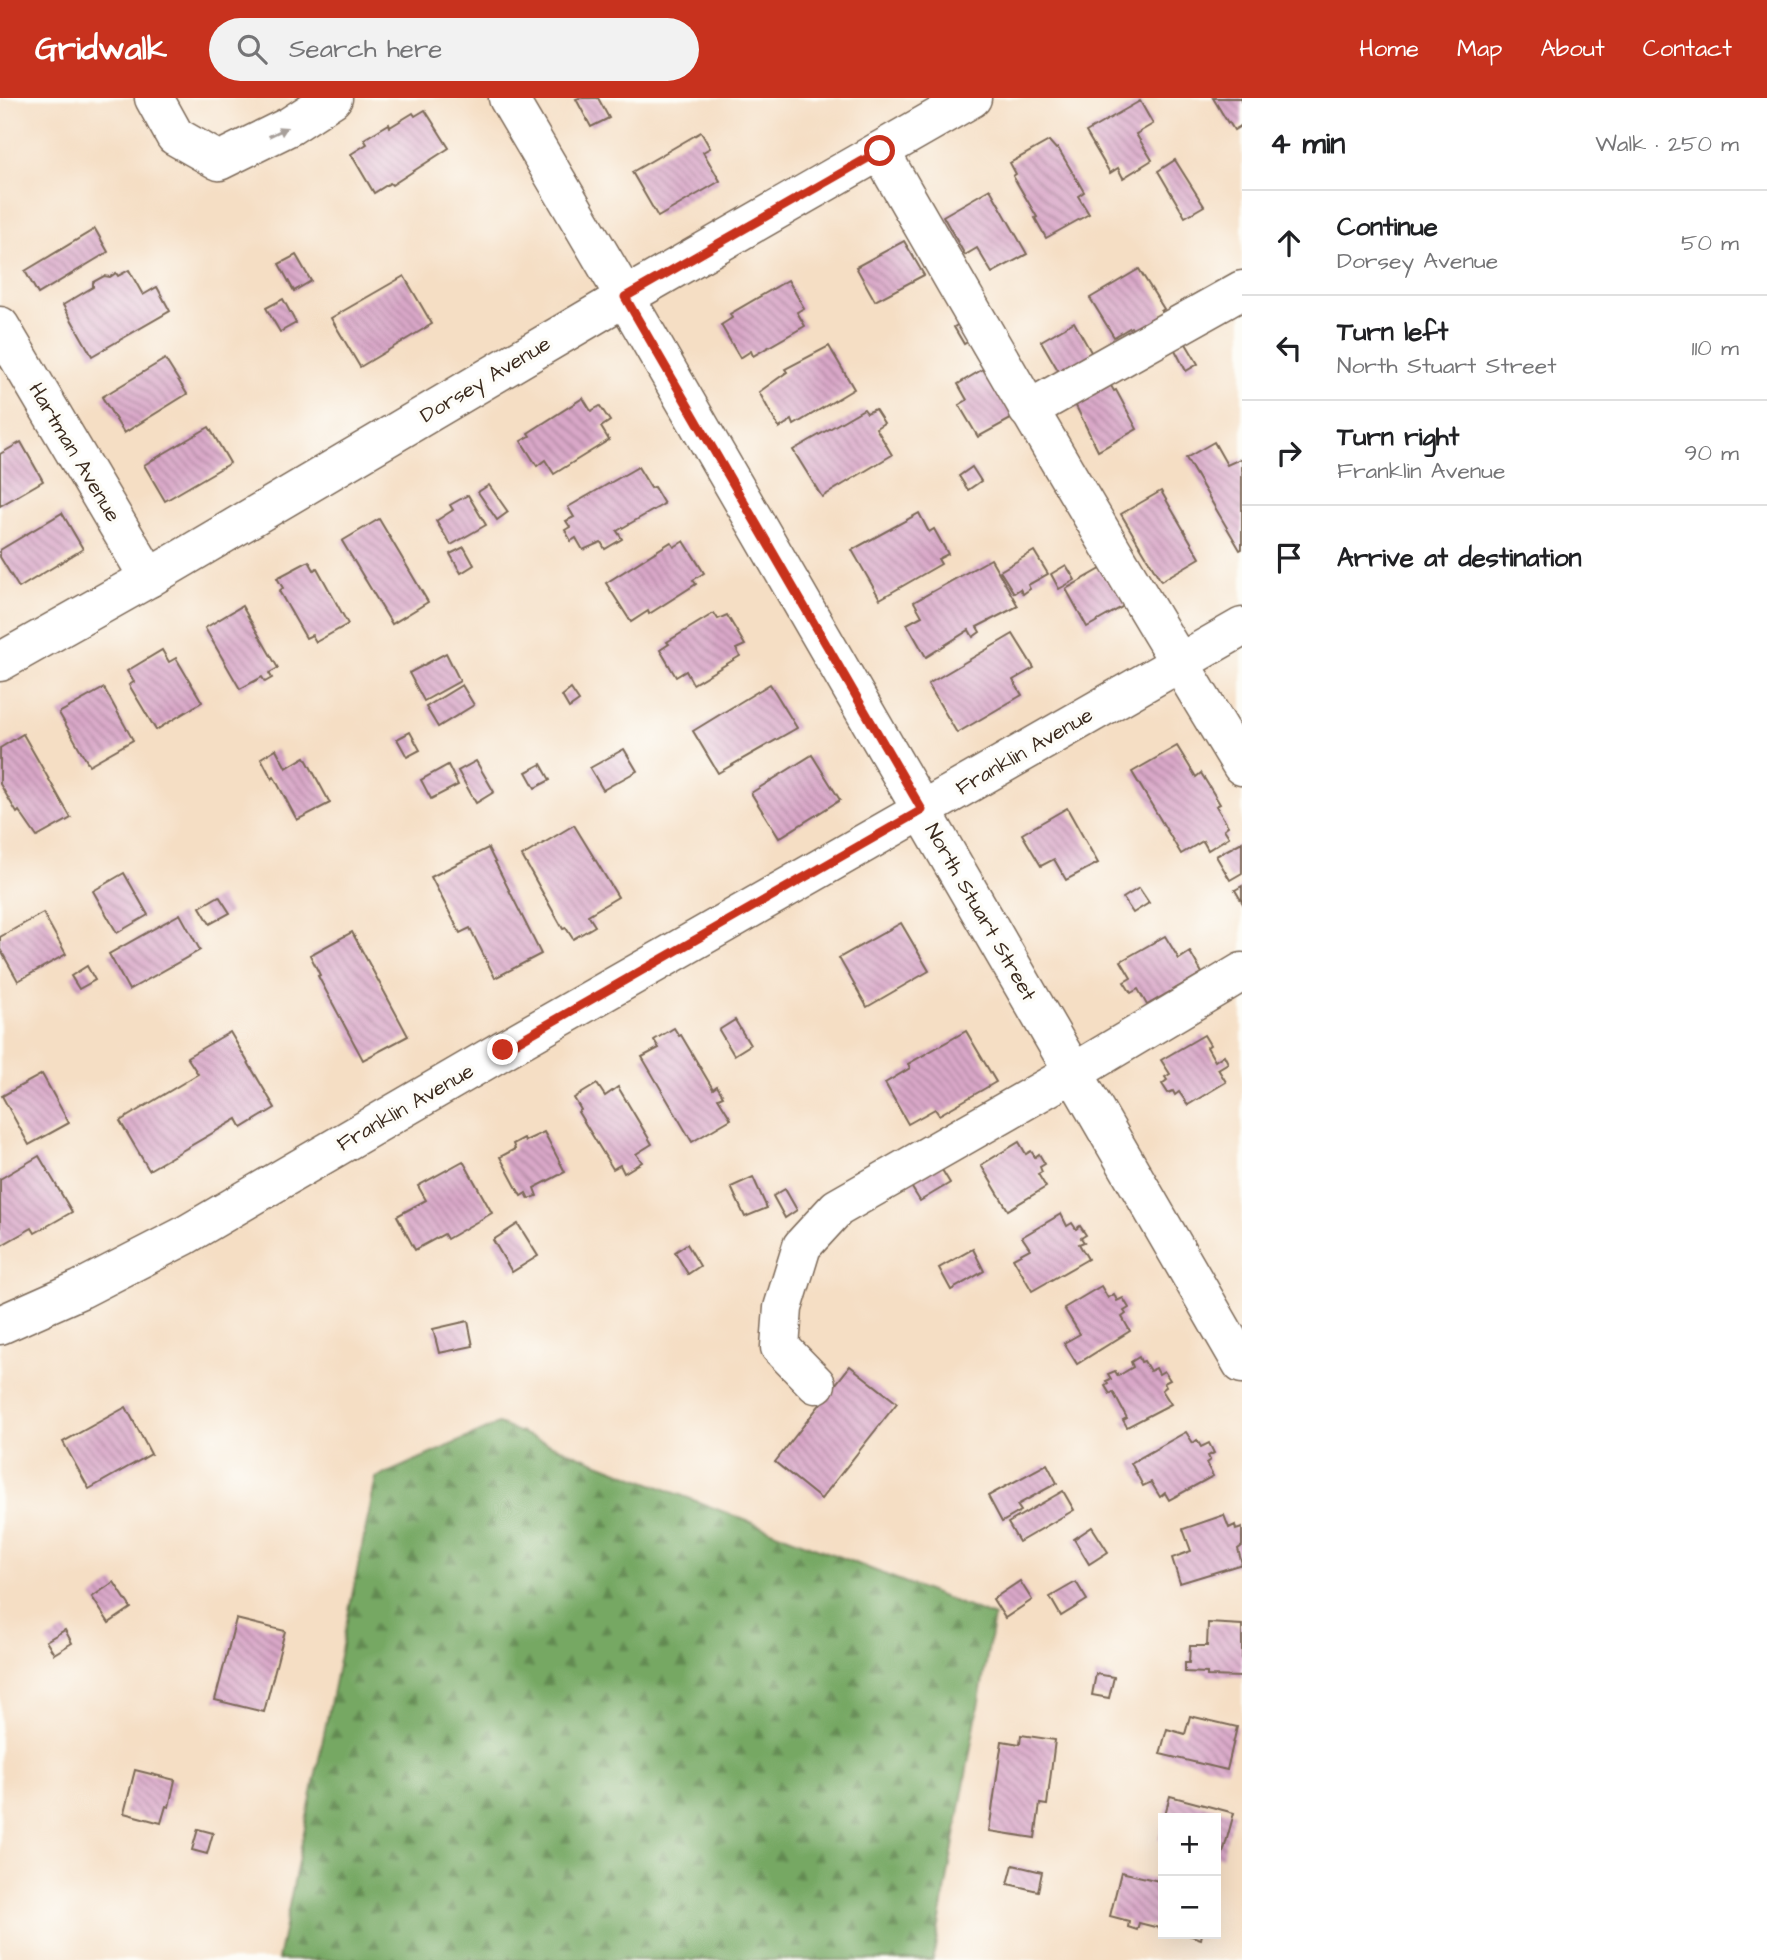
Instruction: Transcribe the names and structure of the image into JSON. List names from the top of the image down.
{
  "streets": {
    "street": [
      "Dorsey Avenue",
      "Hartman Avenue",
      "Franklin Avenue",
      "North Stuart Street"
    ]
  },
  "crossings": [
    ["Dorsey Avenue", "Hartman Avenue"],
    ["Dorsey Avenue", "North Stuart Street"],
    ["Franklin Avenue", "North Stuart Street"]
  ],
  "page": {
    "header": "Gridwalk",
    "search": "Search here",
    "nav": [
      "Home",
      "Map",
      "About",
      "Contact"
    ],
    "heading": ["4 min", "Walk · 250 m"],
    "list": [
      ["Continue", "Dorsey Avenue", "50 m"],
      ["Turn left", "North Stuart Street", "110 m"],
      ["Turn right", "Franklin Avenue", "90 m"],
      "Arrive at destination"
    ],
    "map_buttons": ["+", "−"]
  }
}
